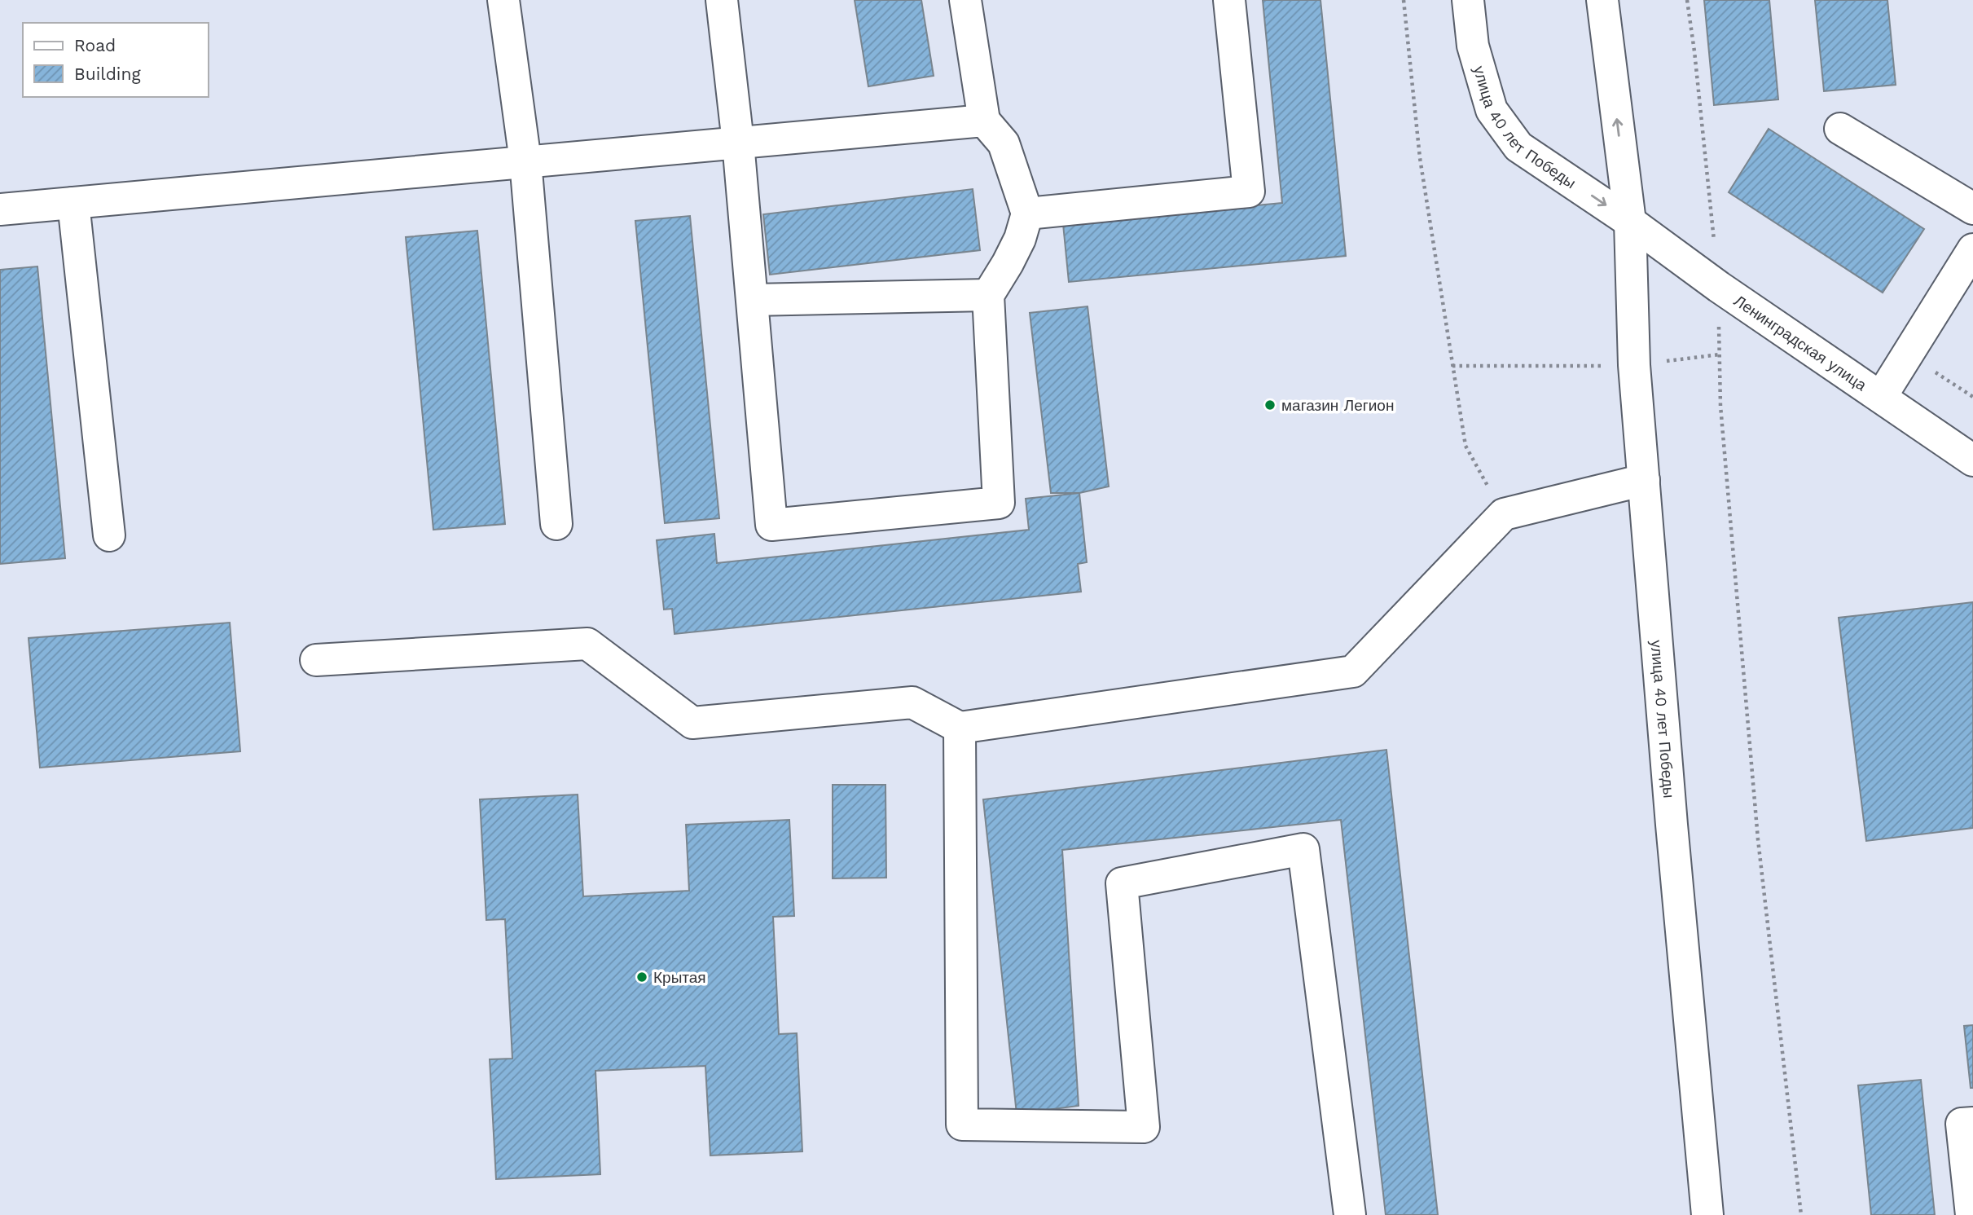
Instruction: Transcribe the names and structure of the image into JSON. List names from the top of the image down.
{
  "streets": {
    "street": ["улица 40 лет Победы", "Ленинградская улица"]
  },
  "crossings": [
    ["улица 40 лет Победы", "Ленинградская улица"]
  ],
  "places": ["магазин Легион", "Крытая"],
  "legend": ["Road", "Building"]
}
